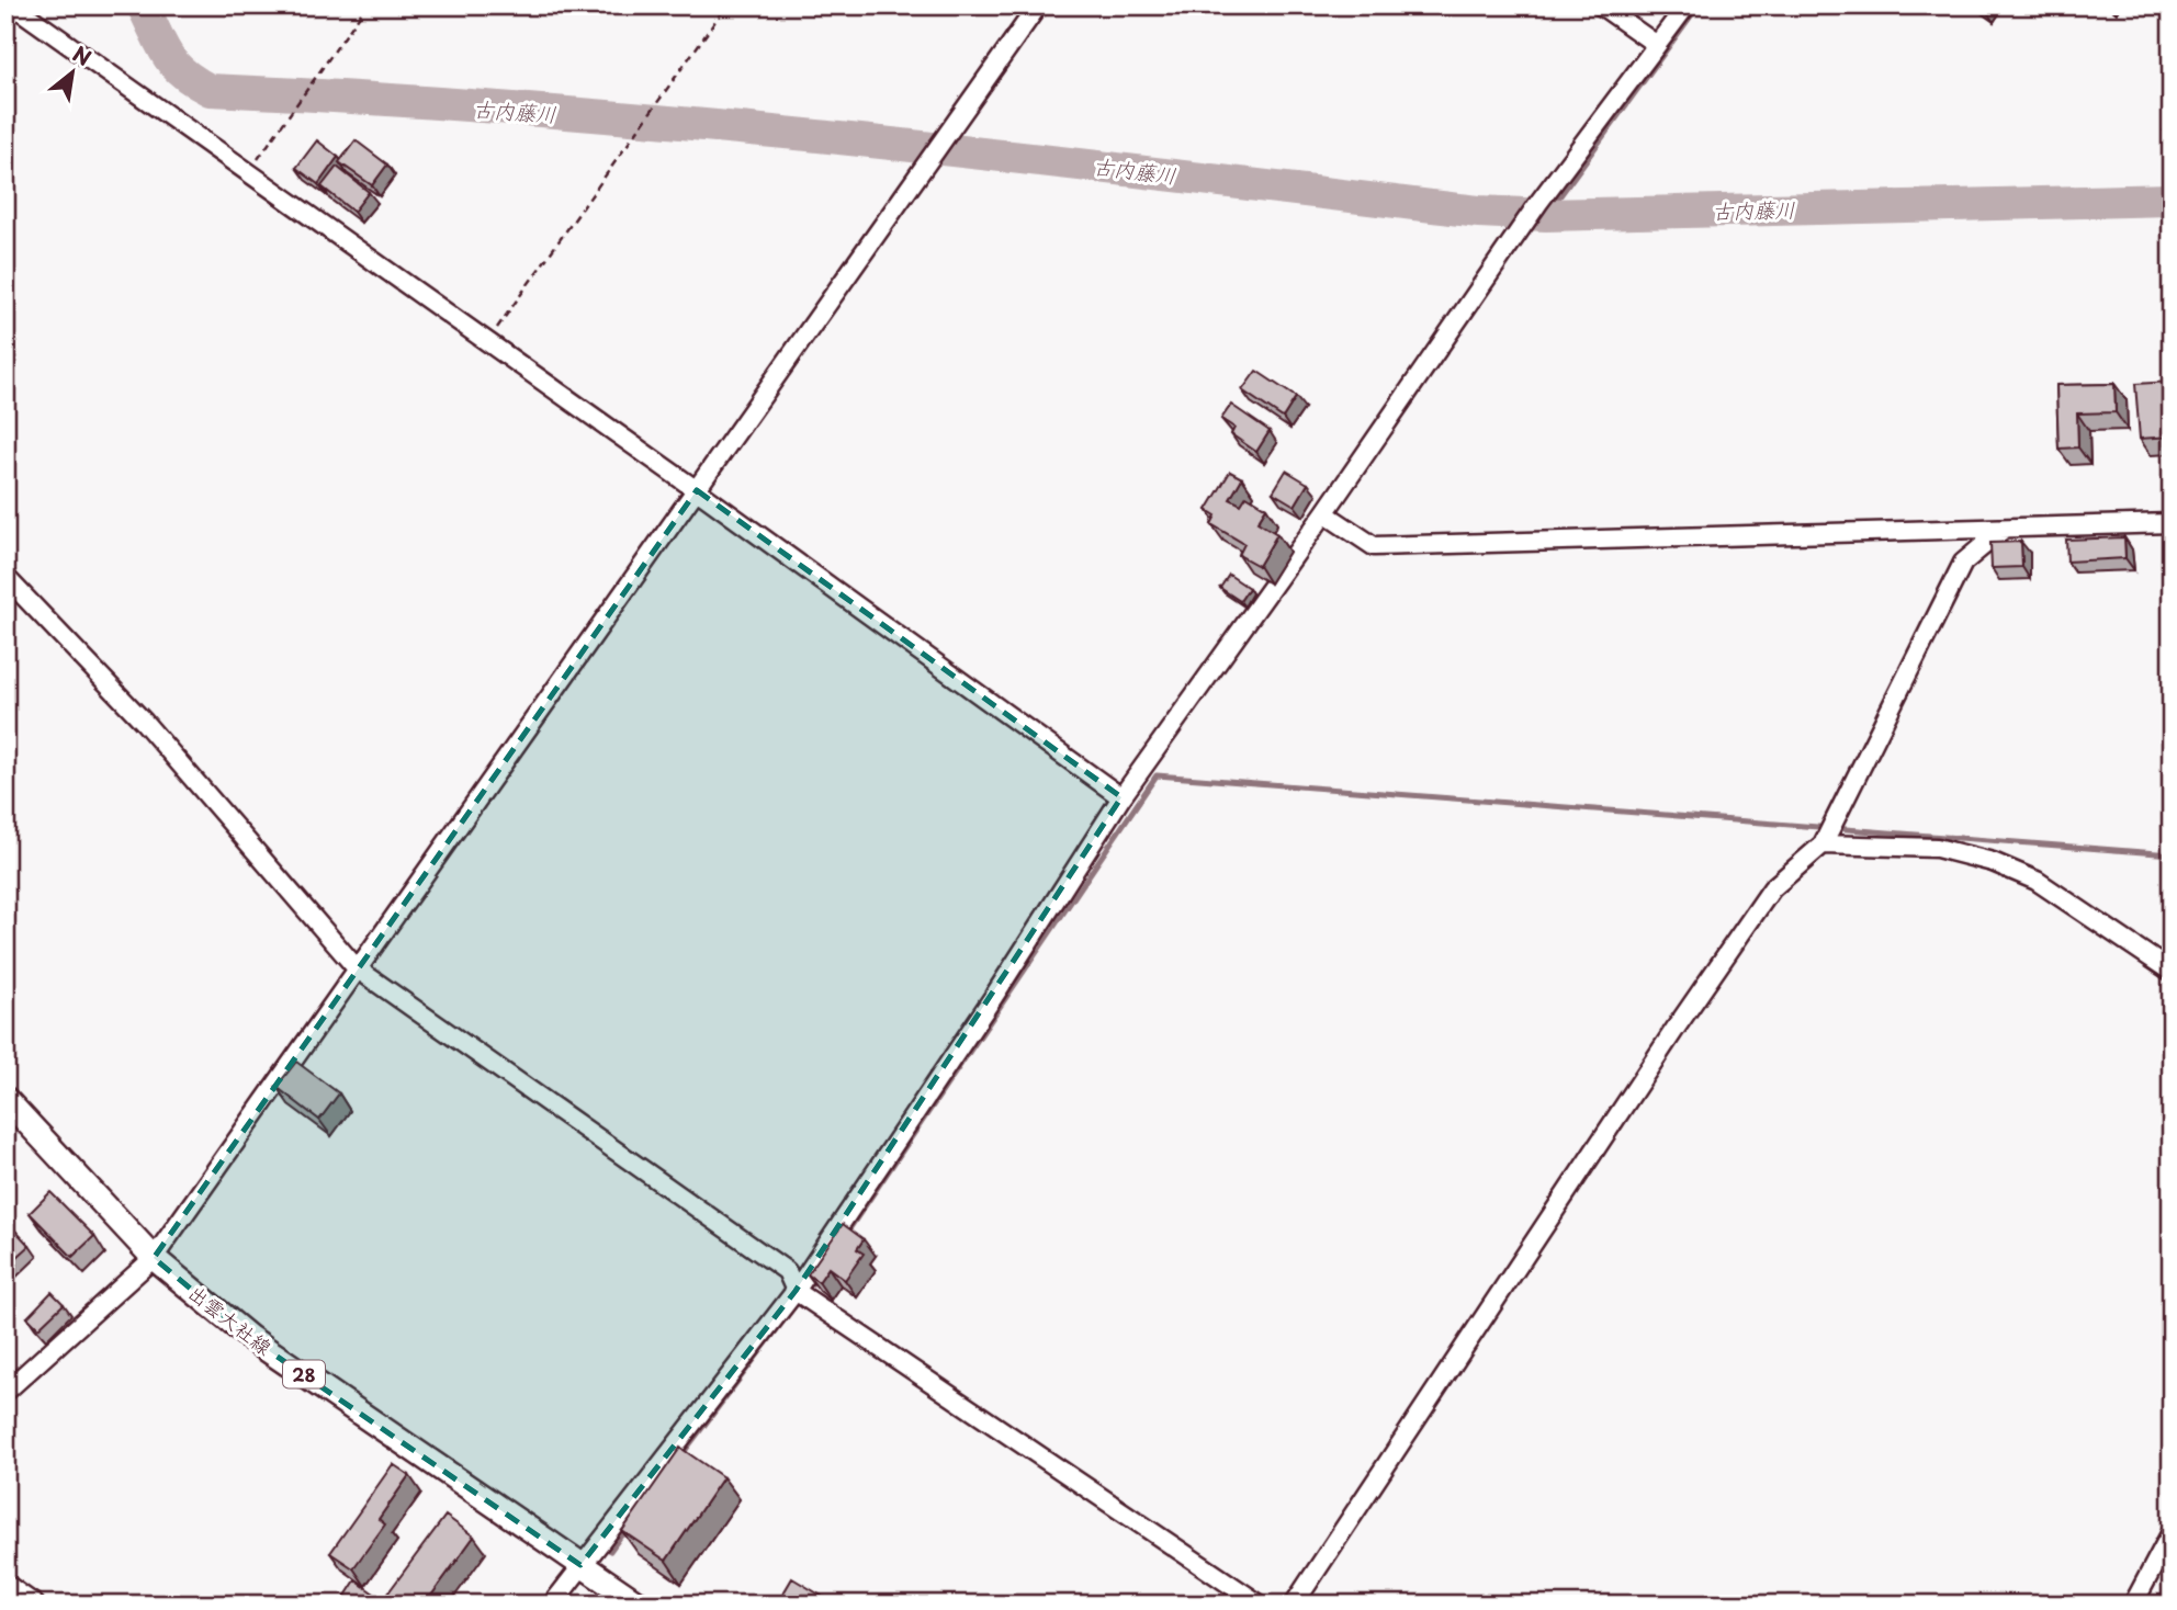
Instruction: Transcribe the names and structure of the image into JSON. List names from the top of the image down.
{
  "streets": {
    "main road": ["出雲大社線", "28"]
  },
  "water": ["古内藤川"],
  "north": "top right"
}
